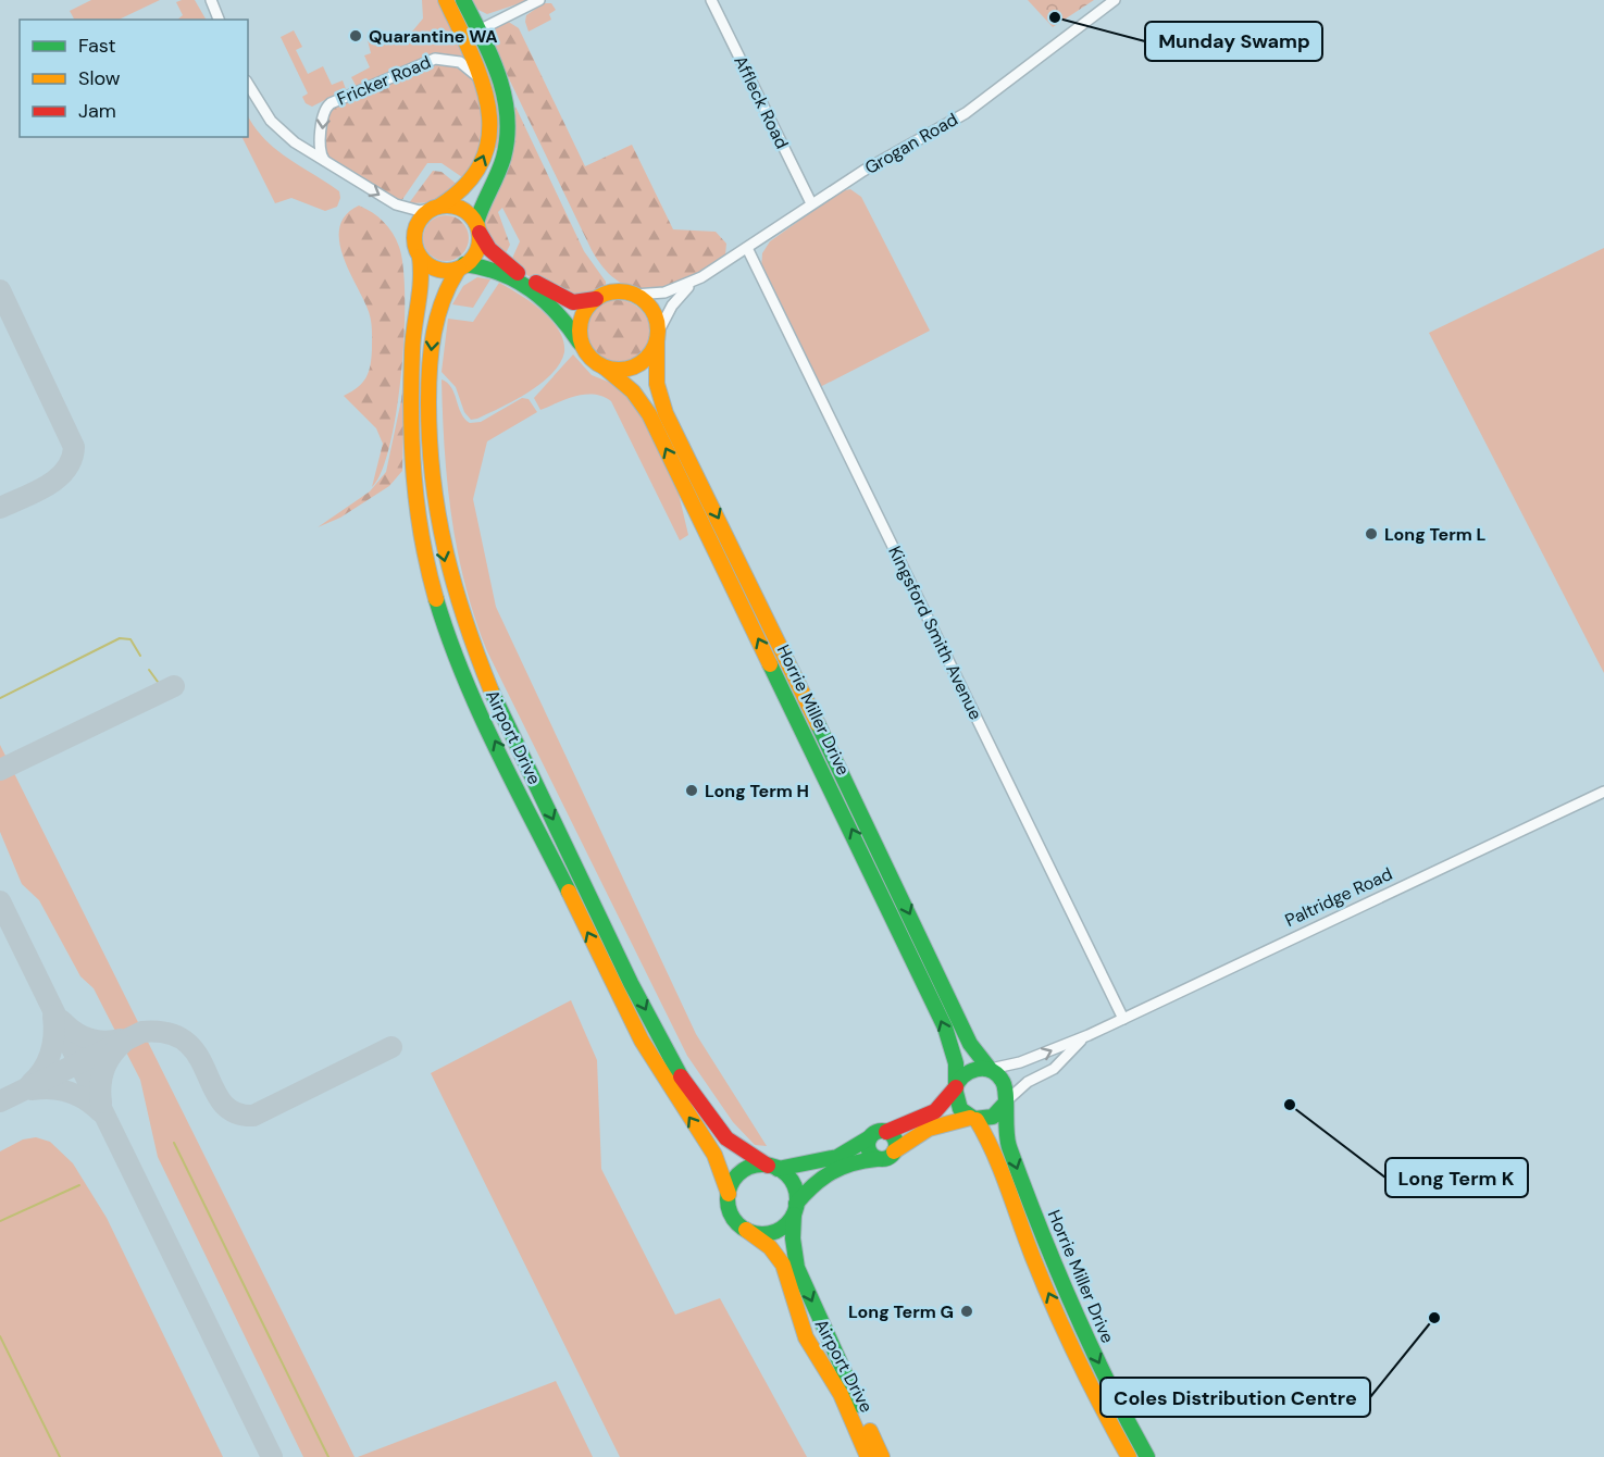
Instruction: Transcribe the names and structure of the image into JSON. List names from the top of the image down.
{
  "streets": {
    "main road": ["Horrie Miller Drive", "Airport Drive"],
    "street": [
      "Fricker Road",
      "Affleck Road",
      "Grogan Road",
      "Kingsford Smith Avenue",
      "Paltridge Road"
    ]
  },
  "crossings": [
    ["Affleck Road", "Grogan Road"],
    ["Grogan Road", "Kingsford Smith Avenue"],
    ["Grogan Road", "Horrie Miller Drive"],
    ["Kingsford Smith Avenue", "Paltridge Road"],
    ["Horrie Miller Drive", "Paltridge Road"]
  ],
  "places": [
    "Munday Swamp",
    "Quarantine WA",
    "Long Term L",
    "Long Term H",
    "Long Term K",
    "Long Term G",
    "Coles Distribution Centre"
  ],
  "legend": ["Fast", "Slow", "Jam"]
}
